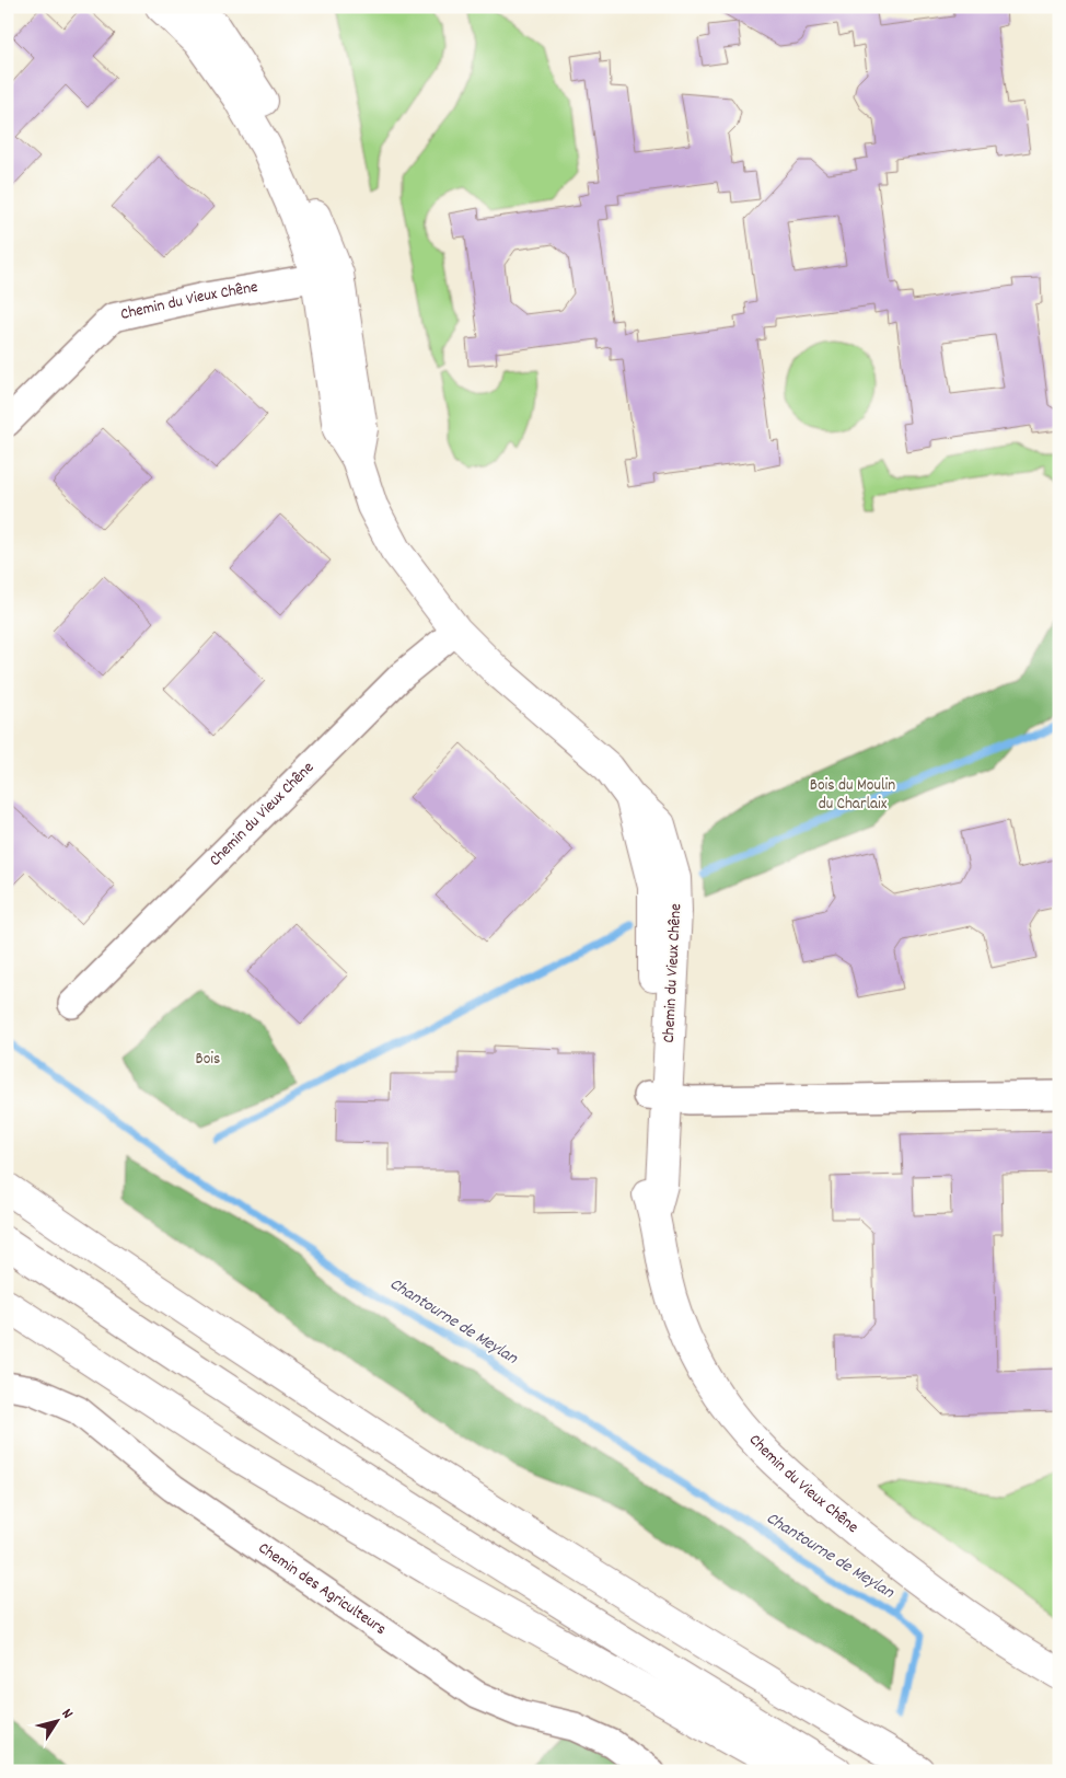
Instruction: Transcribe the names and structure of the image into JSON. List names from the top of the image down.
{
  "streets": {
    "main road": ["Chemin du Vieux Chêne"],
    "street": ["Chemin des Agriculteurs"]
  },
  "water": ["Chantourne de Meylan"],
  "parks": ["Bois du Moulin du Charlaix", "Bois"],
  "north": "top right"
}
